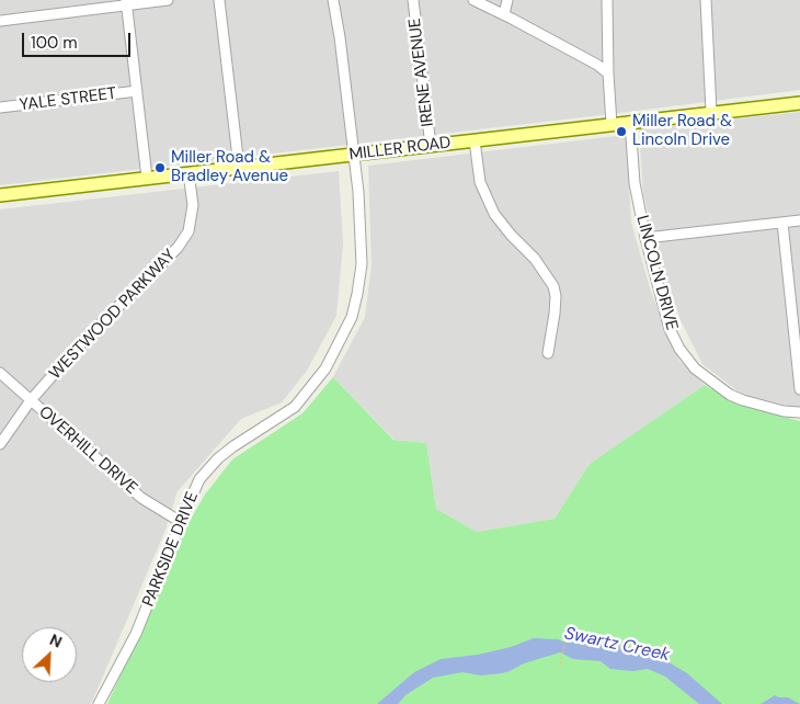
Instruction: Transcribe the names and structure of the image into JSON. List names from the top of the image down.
{
  "streets": {
    "main road": ["MILLER ROAD"],
    "street": [
      "IRENE AVENUE",
      "YALE STREET",
      "LINCOLN DRIVE",
      "WESTWOOD PARKWAY",
      "OVERHILL DRIVE",
      "PARKSIDE DRIVE"
    ]
  },
  "crossings": [
    ["IRENE AVENUE", "MILLER ROAD"],
    ["MILLER ROAD", "LINCOLN DRIVE"],
    ["MILLER ROAD", "WESTWOOD PARKWAY"],
    ["MILLER ROAD", "PARKSIDE DRIVE"],
    ["WESTWOOD PARKWAY", "OVERHILL DRIVE"],
    ["OVERHILL DRIVE", "PARKSIDE DRIVE"]
  ],
  "water": ["Swartz Creek"],
  "places": ["Miller Road & Lincoln Drive", "Miller Road & Bradley Avenue"],
  "scale_bar": "100 m",
  "north": "top right"
}
